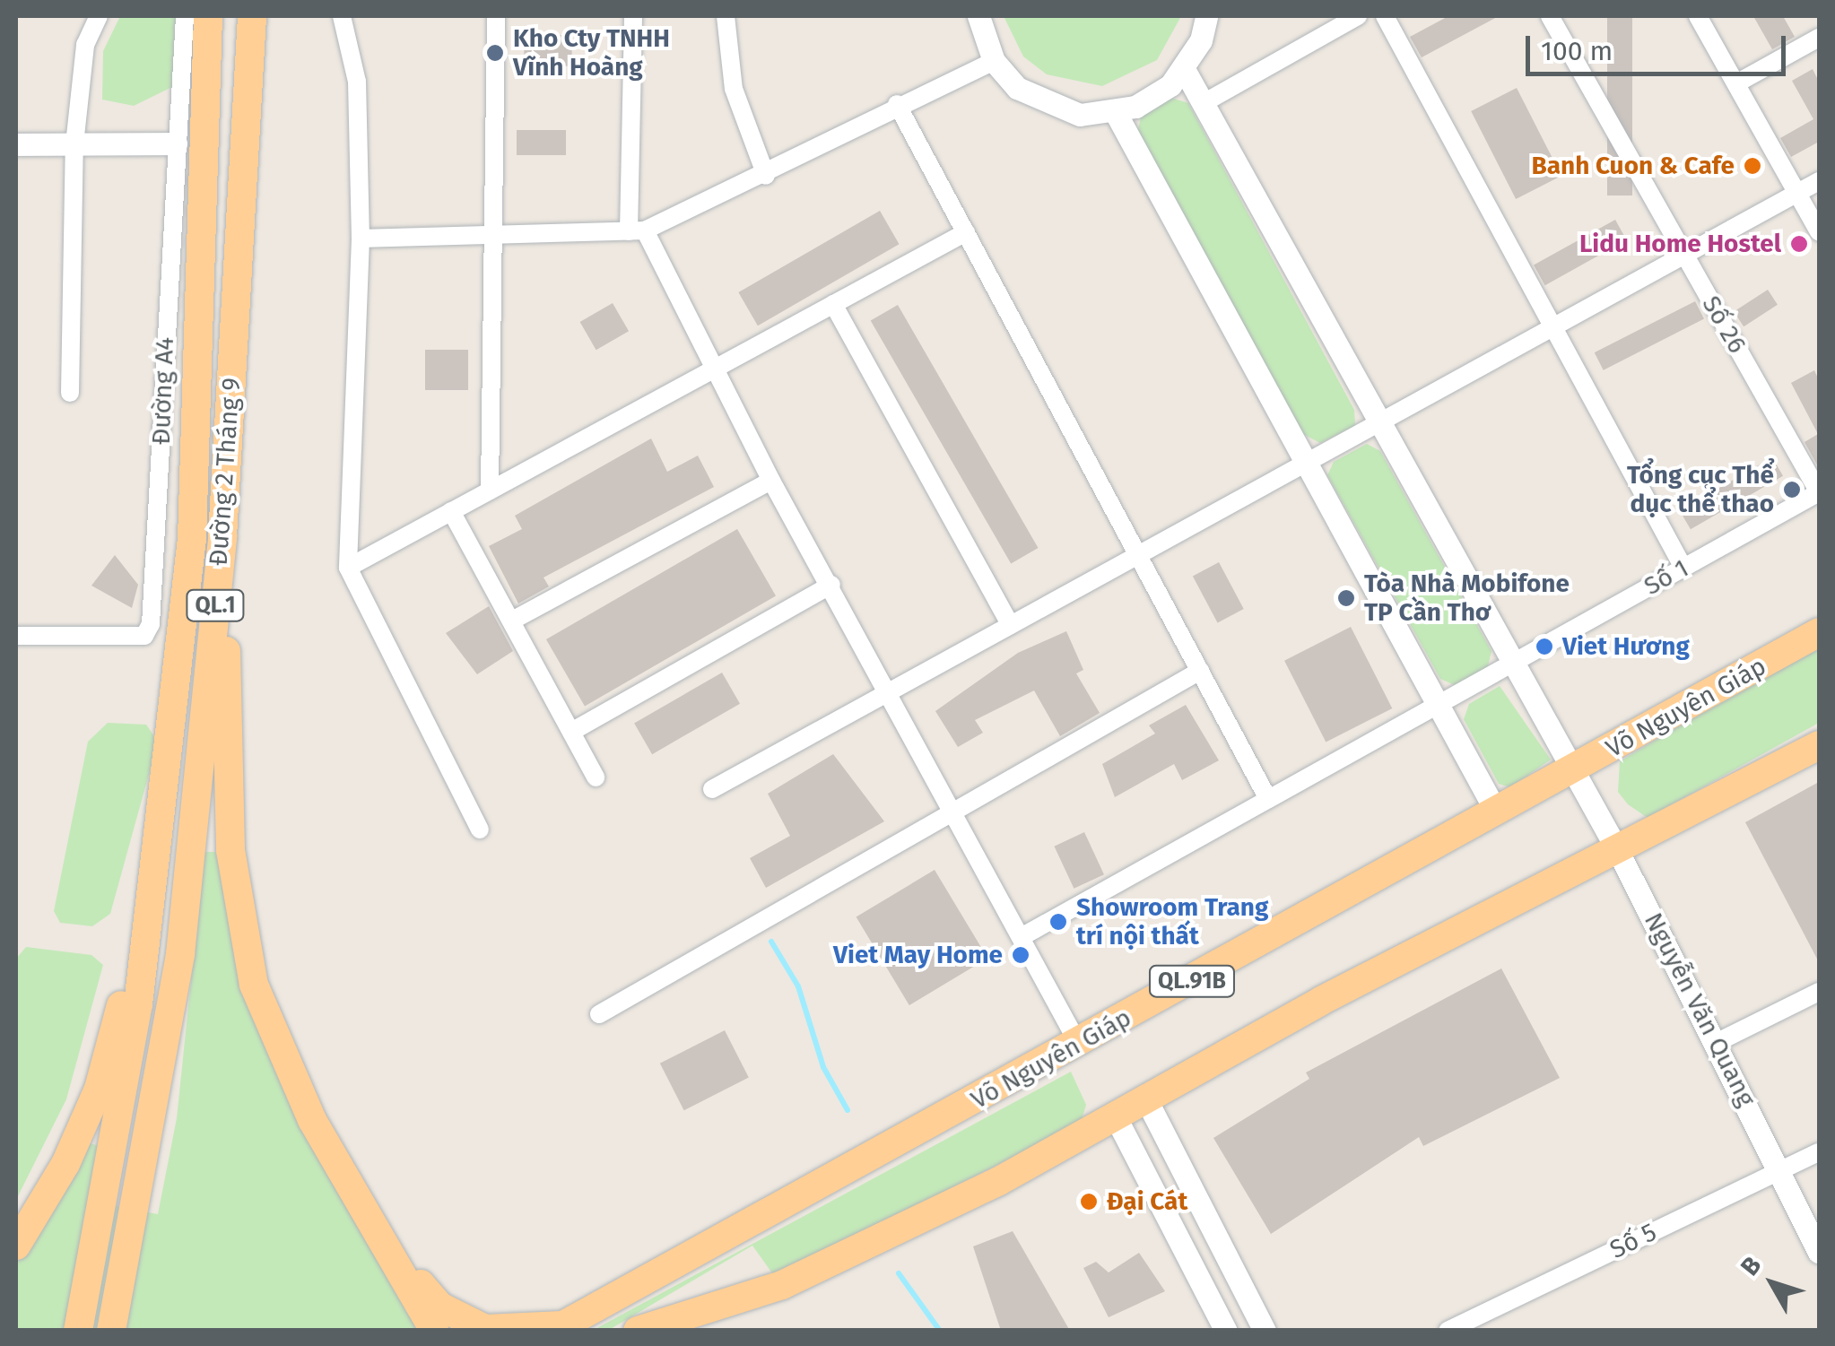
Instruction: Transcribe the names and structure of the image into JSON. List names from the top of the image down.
{
  "streets": {
    "highway": [
      "Đường 2 Tháng 9",
      "QL.1",
      "Võ Nguyên Giáp",
      "QL.91B"
    ],
    "street": [
      "Số 26",
      "Đường A4",
      "Số 1",
      "Nguyễn Văn Quang",
      "Số 5"
    ]
  },
  "crossings": [
    ["Số 26", "Số 1"],
    ["Số 1", "Nguyễn Văn Quang"],
    ["Võ Nguyên Giáp", "Nguyễn Văn Quang"],
    ["Nguyễn Văn Quang", "Số 5"]
  ],
  "places": [
    "Kho Cty TNHH Vĩnh Hoàng",
    "Banh Cuon & Cafe",
    "Lidu Home Hostel",
    "Tổng cục Thể dục thể thao",
    "Tòa Nhà Mobifone TP Cần Thơ",
    "Viet Hương",
    "Showroom Trang trí nội thất",
    "Viet May Home",
    "Đại Cát"
  ],
  "scale_bar": "100 m",
  "north": "top left"
}
